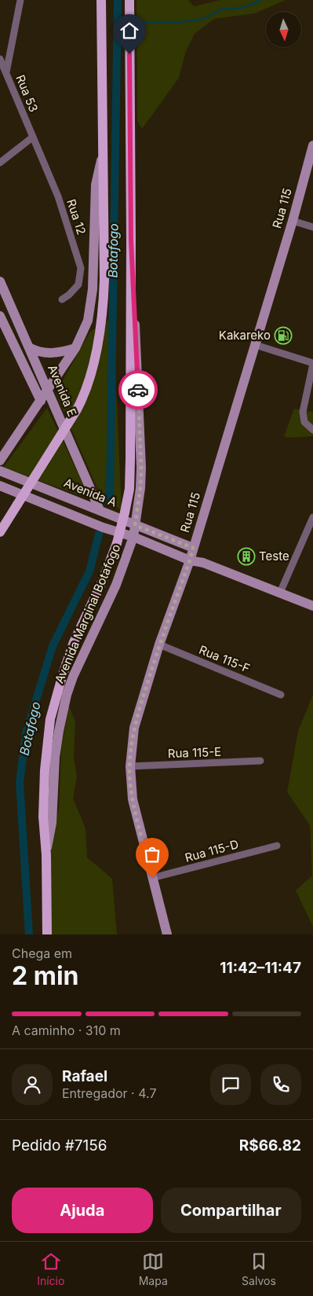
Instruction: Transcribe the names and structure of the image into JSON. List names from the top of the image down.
{
  "streets": {
    "main road": ["Avenida Marginal Botafogo"],
    "street": [
      "Rua 53",
      "Rua 115",
      "Rua 12",
      "Avenida E",
      "Avenida A",
      "Rua 115-F",
      "Rua 115-E",
      "Rua 115-D"
    ]
  },
  "crossings": [
    ["Rua 53", "Rua 12"],
    ["Rua 115", "Avenida A"],
    ["Rua 115", "Rua 115-F"],
    ["Rua 115", "Rua 115-E"],
    ["Rua 115", "Rua 115-D"],
    ["Avenida E", "Avenida A"],
    ["Avenida A", "Avenida Marginal Botafogo"]
  ],
  "water": ["Botafogo"],
  "places": {
    "fuel station": ["Kakareko"],
    "building": ["Teste"]
  },
  "north": "bottom",
  "page": {
    "heading": ["2 min", "Chega em", "11:42–11:47"],
    "panel": [
      "Rafael",
      "Entregador · 4.7",
      "Pedido #7156",
      "R$66.82"
    ],
    "bar": "A caminho · 310 m",
    "buttons": ["Ajuda", "Compartilhar"],
    "tabs": ["Início", "Mapa", "Salvos"]
  }
}
